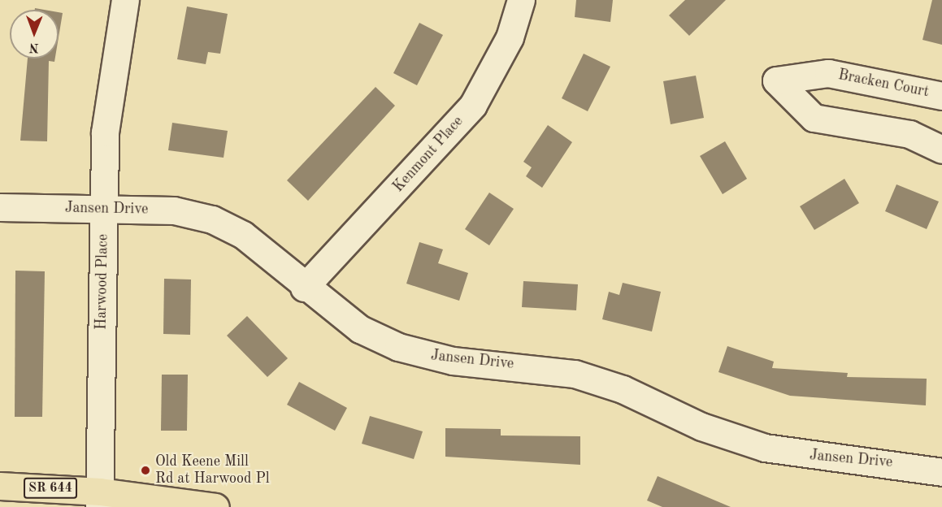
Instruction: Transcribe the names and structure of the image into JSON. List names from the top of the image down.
{
  "streets": {
    "main road": ["SR 644"],
    "street": [
      "Bracken Court",
      "Kenmont Place",
      "Jansen Drive",
      "Harwood Place"
    ]
  },
  "crossings": [
    ["Kenmont Place", "Jansen Drive"],
    ["Jansen Drive", "Harwood Place"],
    ["Harwood Place", "SR 644"]
  ],
  "places": ["Old Keene Mill Rd at Harwood Pl"],
  "north": "bottom"
}
